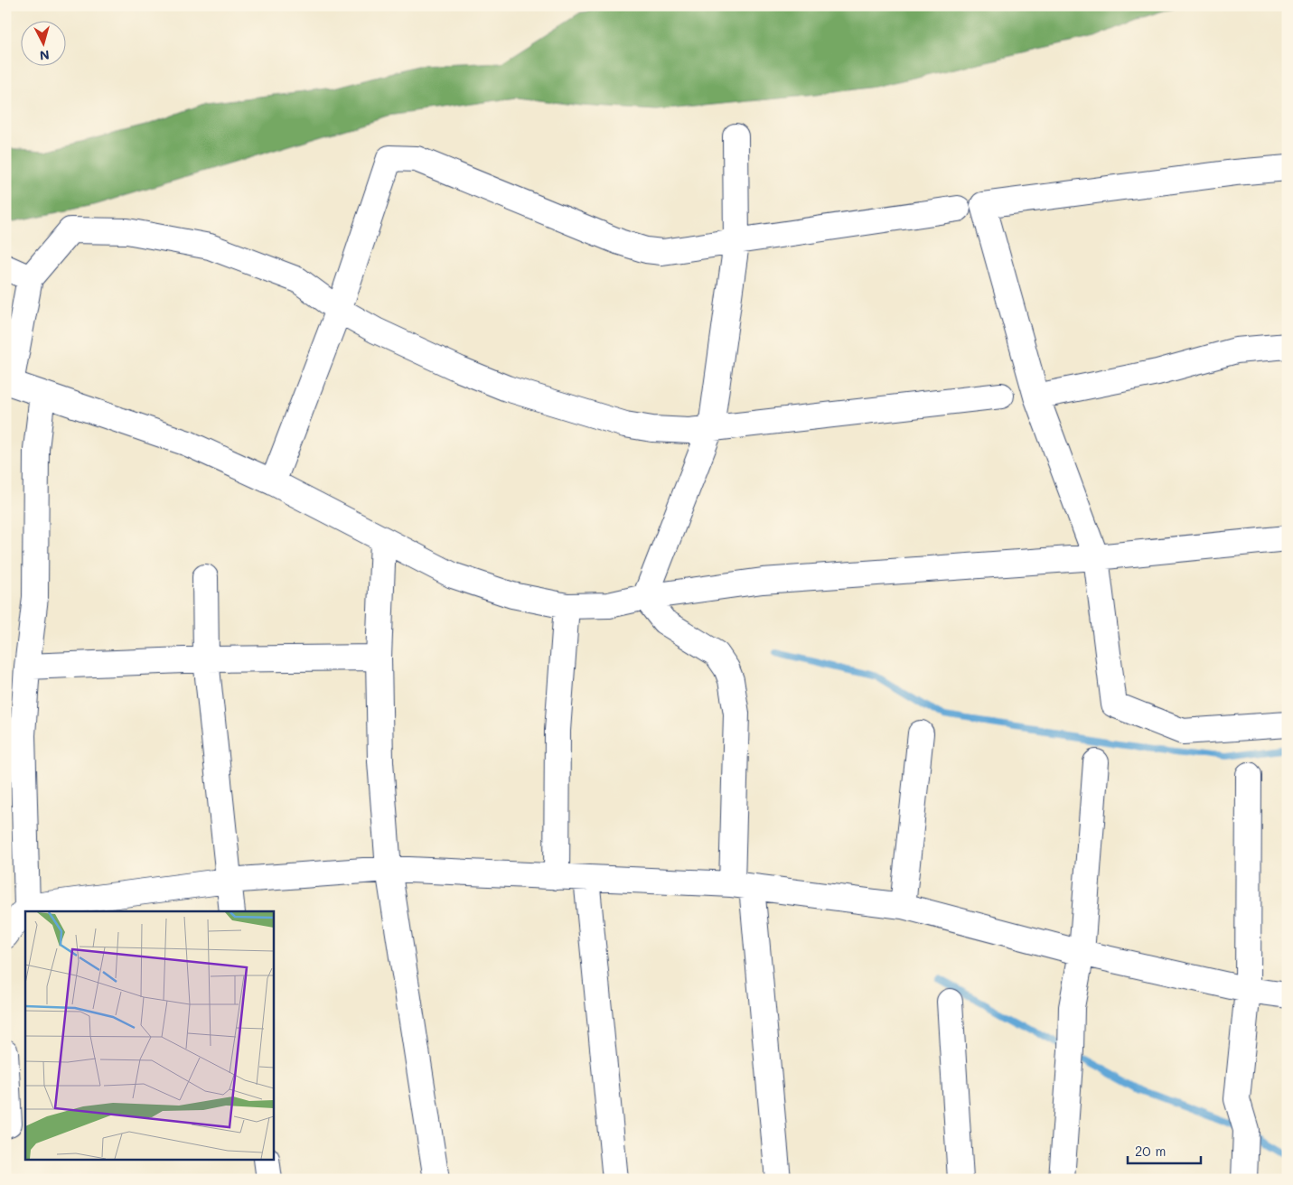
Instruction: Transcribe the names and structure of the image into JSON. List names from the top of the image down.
{
  "scale_bar": "20 m",
  "north": "bottom"
}
